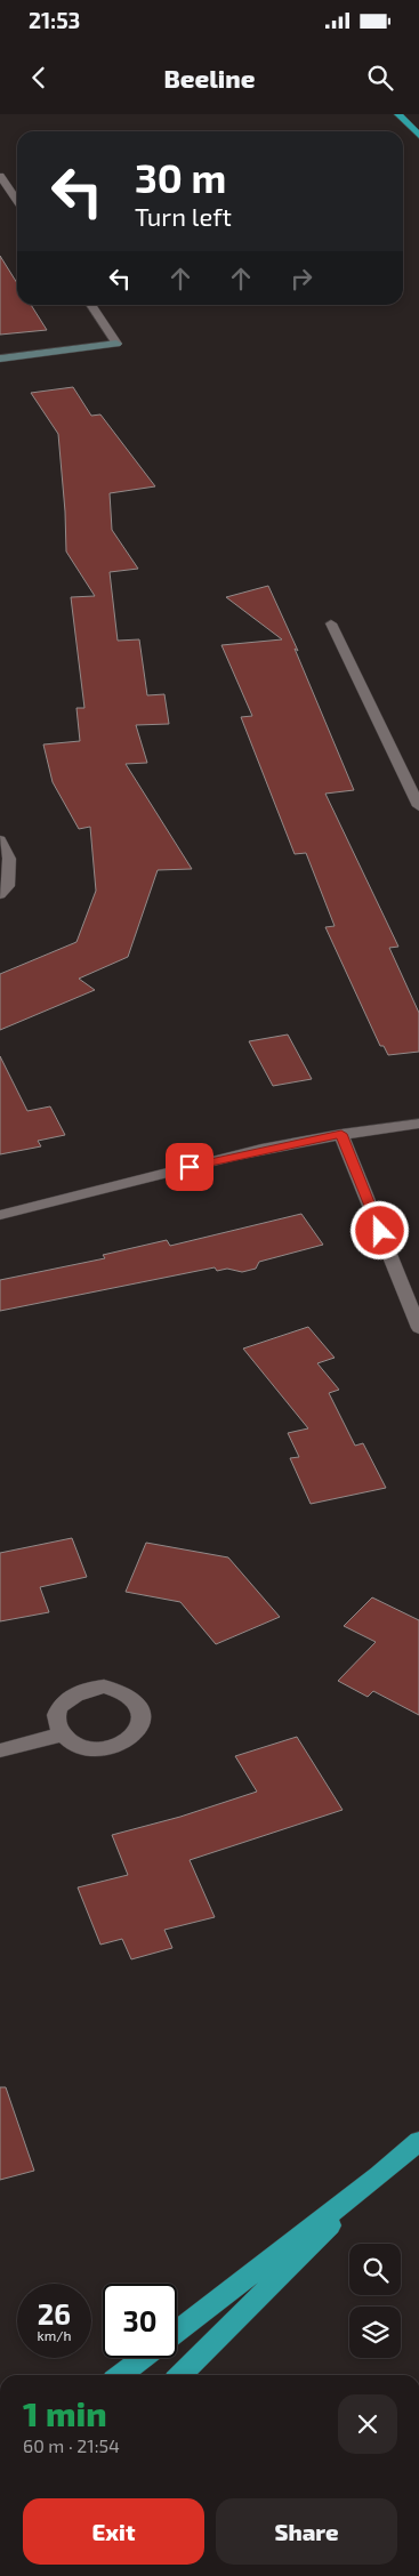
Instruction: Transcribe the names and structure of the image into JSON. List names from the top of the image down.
{
  "page": {
    "status": "21:53",
    "header": "Beeline",
    "turn": ["30 m", "Turn left"],
    "speed": "26 km/h",
    "limit": "30",
    "heading": ["1 min", "60 m · 21:54"],
    "buttons": ["Exit", "Share"]
  }
}
